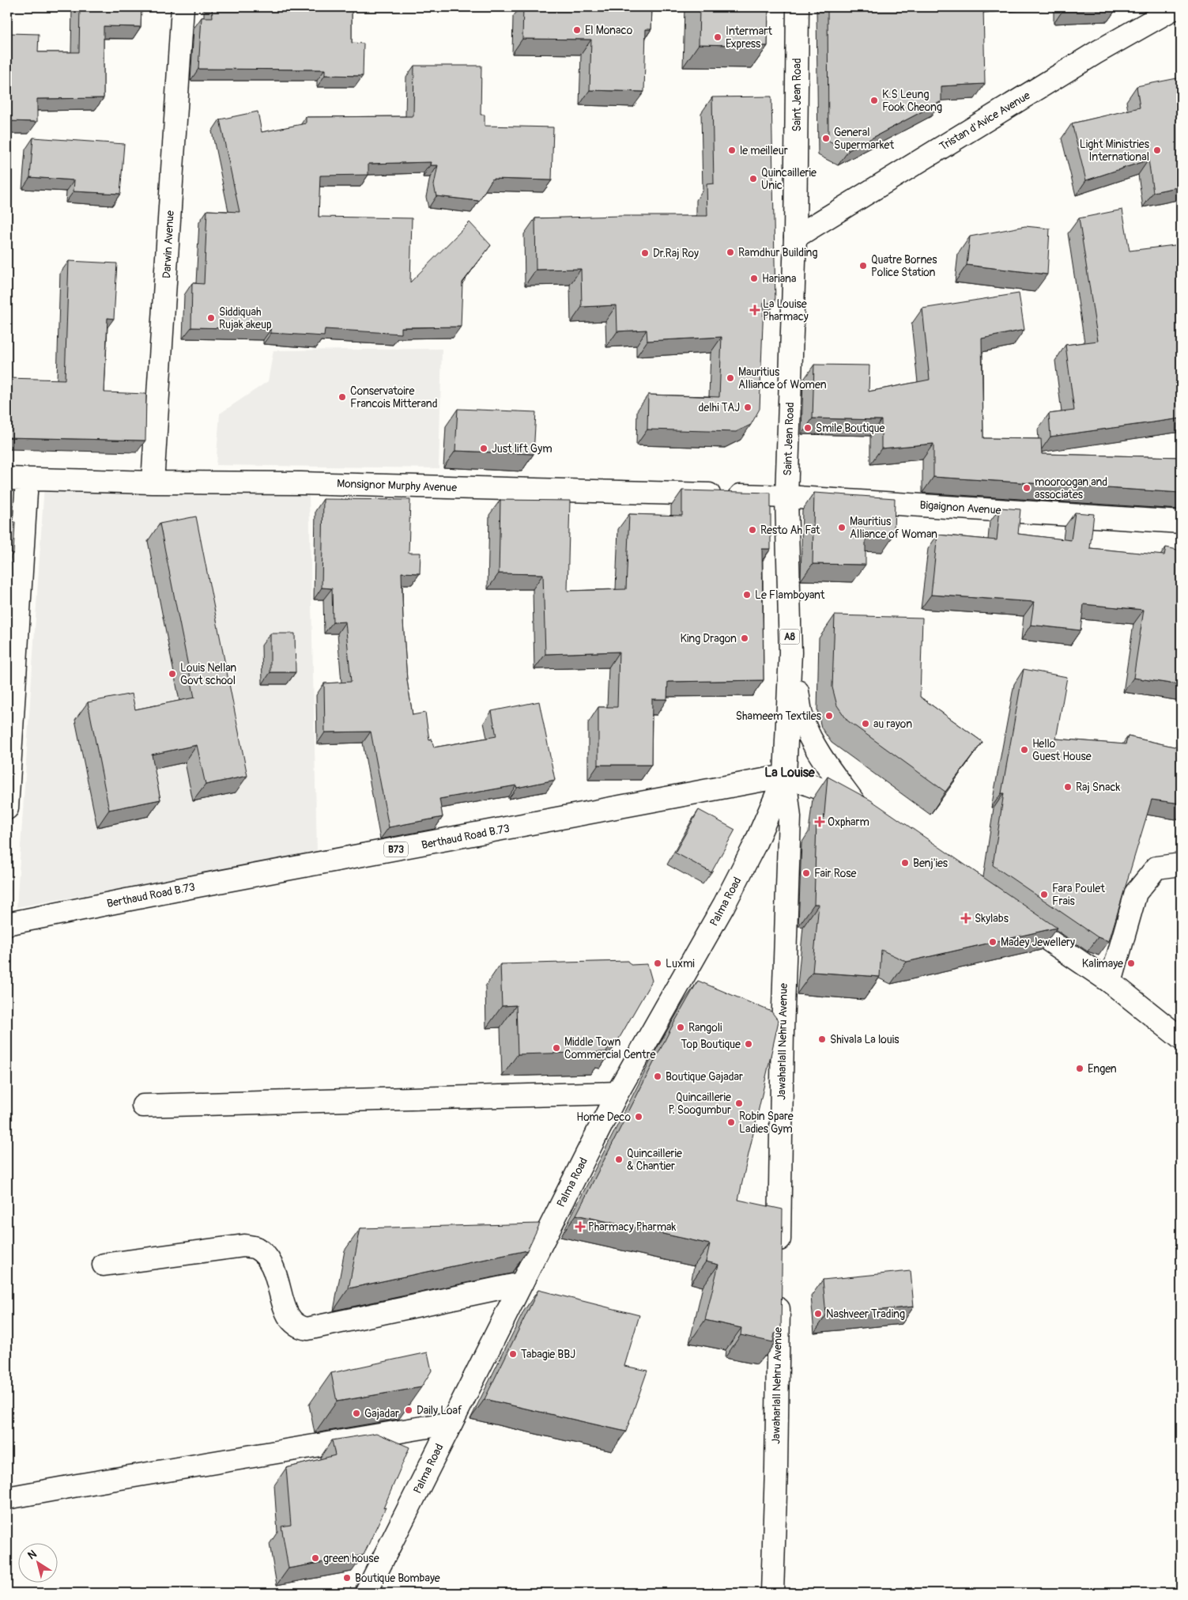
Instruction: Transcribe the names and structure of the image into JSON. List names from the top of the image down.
{
  "streets": {
    "street": [
      "Saint Jean Road",
      "Tristan d'Avice Avenue",
      "Darwin Avenue",
      "Monsignor Murphy Avenue",
      "Bigaignon Avenue",
      "A8",
      "Berthaud Road B.73",
      "B73",
      "Palma Road",
      "Jawaharlall Nehru Avenue"
    ]
  },
  "crossings": [
    ["Saint Jean Road", "Tristan d'Avice Avenue"],
    ["Saint Jean Road", "Monsignor Murphy Avenue"],
    ["Saint Jean Road", "Bigaignon Avenue"],
    ["Saint Jean Road", "Berthaud Road B.73"],
    ["Saint Jean Road", "Palma Road"],
    ["Saint Jean Road", "Jawaharlall Nehru Avenue"],
    ["Darwin Avenue", "Monsignor Murphy Avenue"],
    ["Monsignor Murphy Avenue", "Bigaignon Avenue"],
    ["Berthaud Road B.73", "Palma Road"],
    ["Berthaud Road B.73", "Jawaharlall Nehru Avenue"],
    ["Palma Road", "Jawaharlall Nehru Avenue"]
  ],
  "districts": ["La Louise"],
  "places": {
    "other": [
      "El Monaco",
      "Intermart Express",
      "K.S Leung Fook Cheong",
      "General Supermarket",
      "le meilleur",
      "Light Ministries International",
      "Quincaillerie Unic",
      "Ramdhur Building",
      "Dr.Raj Roy",
      "Quatre Bornes Police Station",
      "Hariana",
      "Siddiquah Rujak akeup",
      "Mauritius Alliance of Women",
      "Conservatoire Francois Mitterand",
      "delhi TAJ",
      "Smile Boutique",
      "Just lift Gym",
      "mooroogan and associates",
      "Mauritius Alliance of Woman",
      "Resto Ah Fat",
      "Le Flamboyant",
      "King Dragon",
      "Louis Nellan Govt school",
      "Shameem Textiles",
      "au rayon",
      "Hello Guest House",
      "Raj Snack",
      "Benj'ies",
      "Fair Rose",
      "Fara Poulet Frais",
      "Madey Jewellery",
      "Luxmi",
      "Kalimaye",
      "Rangoli",
      "Shivala La louis",
      "Top Boutique",
      "Middle Town Commercial Centre",
      "Engen",
      "Boutique Gajadar",
      "Quincaillerie P. Soogumbur",
      "Home Deco",
      "Robin Spare Ladies Gym",
      "Quincaillerie & Chantier",
      "Nashveer Trading",
      "Tabagie BBJ",
      "Daily Loaf",
      "Gajadar",
      "green house",
      "Boutique Bombaye"
    ],
    "health": [
      "La Louise Pharmacy",
      "Oxpharm",
      "Skylabs",
      "Pharmacy Pharmak"
    ]
  },
  "north": "top left"
}
